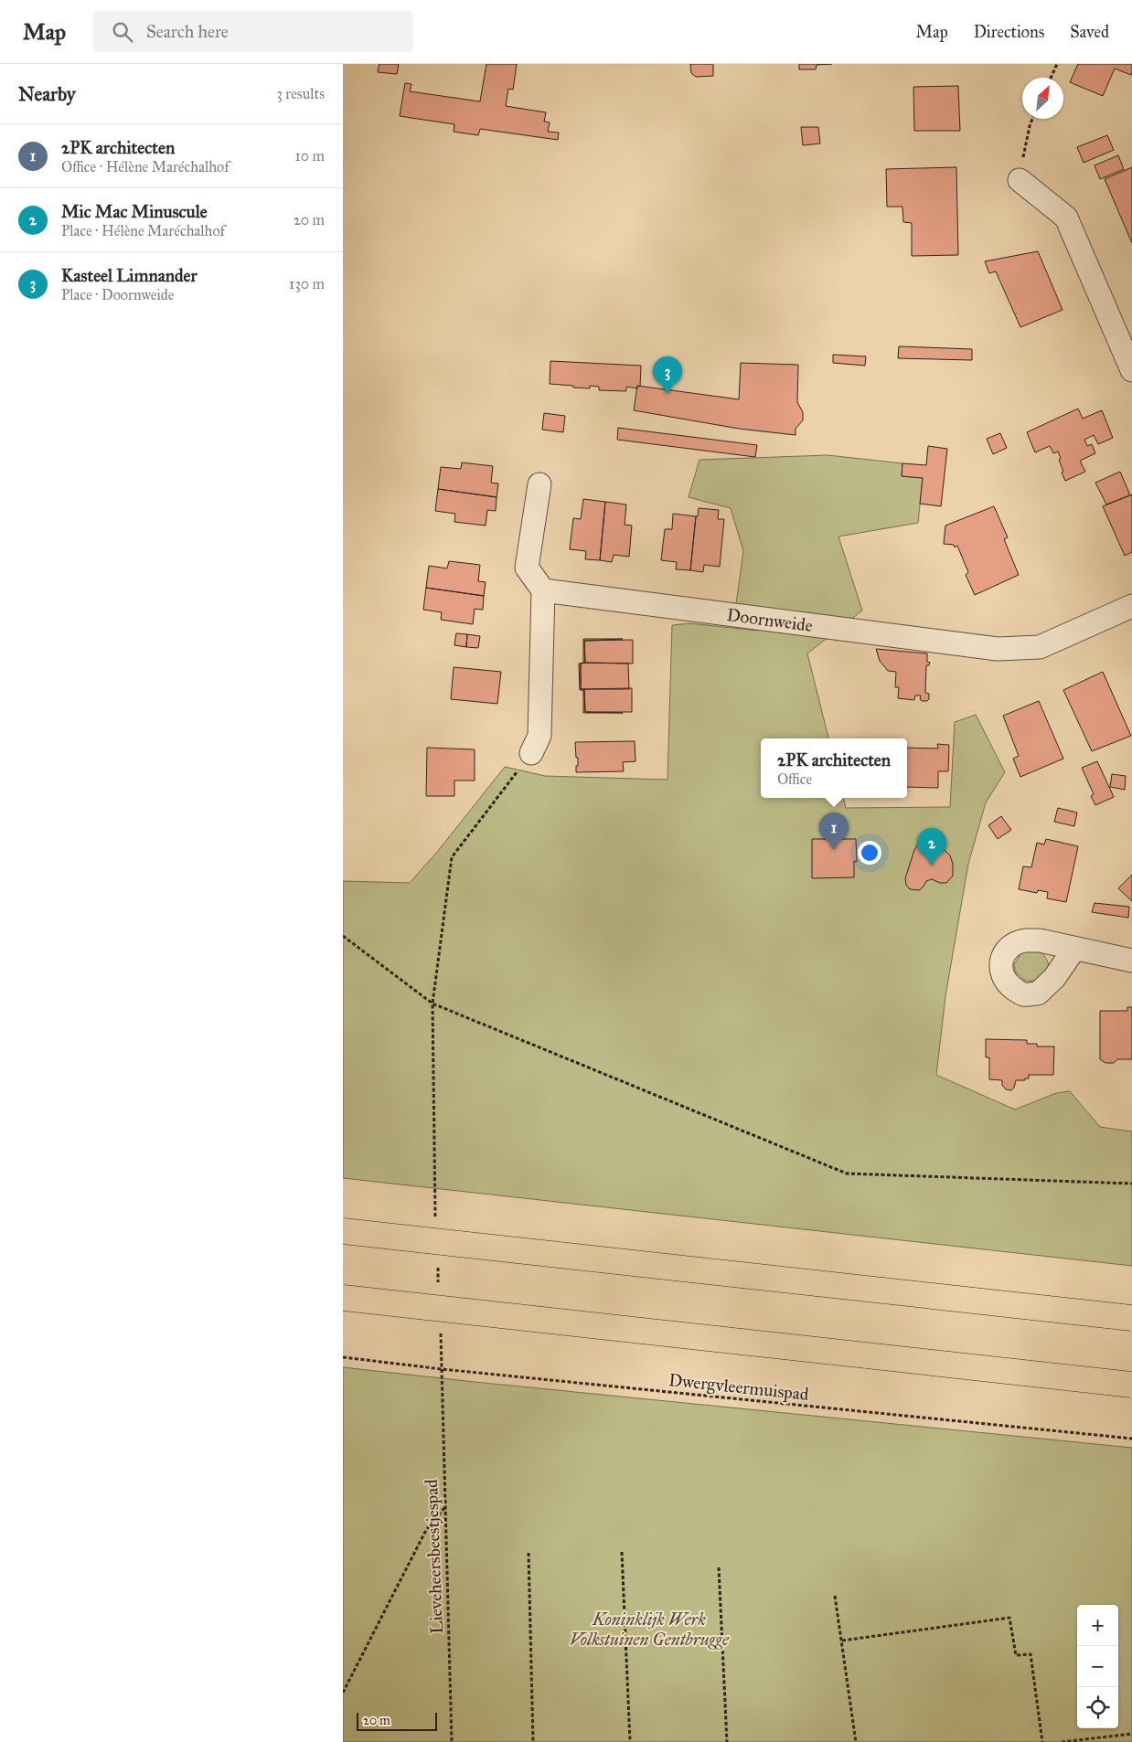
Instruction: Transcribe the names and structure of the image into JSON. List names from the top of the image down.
{
  "streets": {
    "street": ["Doornweide"],
    "path": ["Dwergvleermuispad", "Lieveheersbeestjespad"]
  },
  "crossings": [
    ["Dwergvleermuispad", "Lieveheersbeestjespad"]
  ],
  "parks": ["Koninklijk Werk Volkstuinen Gentbrugge"],
  "scale_bar": "20 m",
  "north": "top right",
  "page": {
    "header": "Map",
    "search": "Search here",
    "nav": ["Map", "Directions", "Saved"],
    "heading": ["Nearby", "3 results"],
    "list": [
      {
        "mark": "1",
        "name": "2PK architecten",
        "note": "Office · Hélène Maréchalhof",
        "value": "10 m"
      },
      {
        "mark": "2",
        "name": "Mic Mac Minuscule",
        "note": "Place · Hélène Maréchalhof",
        "value": "20 m"
      },
      {
        "mark": "3",
        "name": "Kasteel Limnander",
        "note": "Place · Doornweide",
        "value": "130 m"
      }
    ],
    "pins": ["3", "1", "2"],
    "popup": ["2PK architecten", "Office"],
    "map_buttons": ["+", "−"],
    "scale": "20 m"
  }
}
